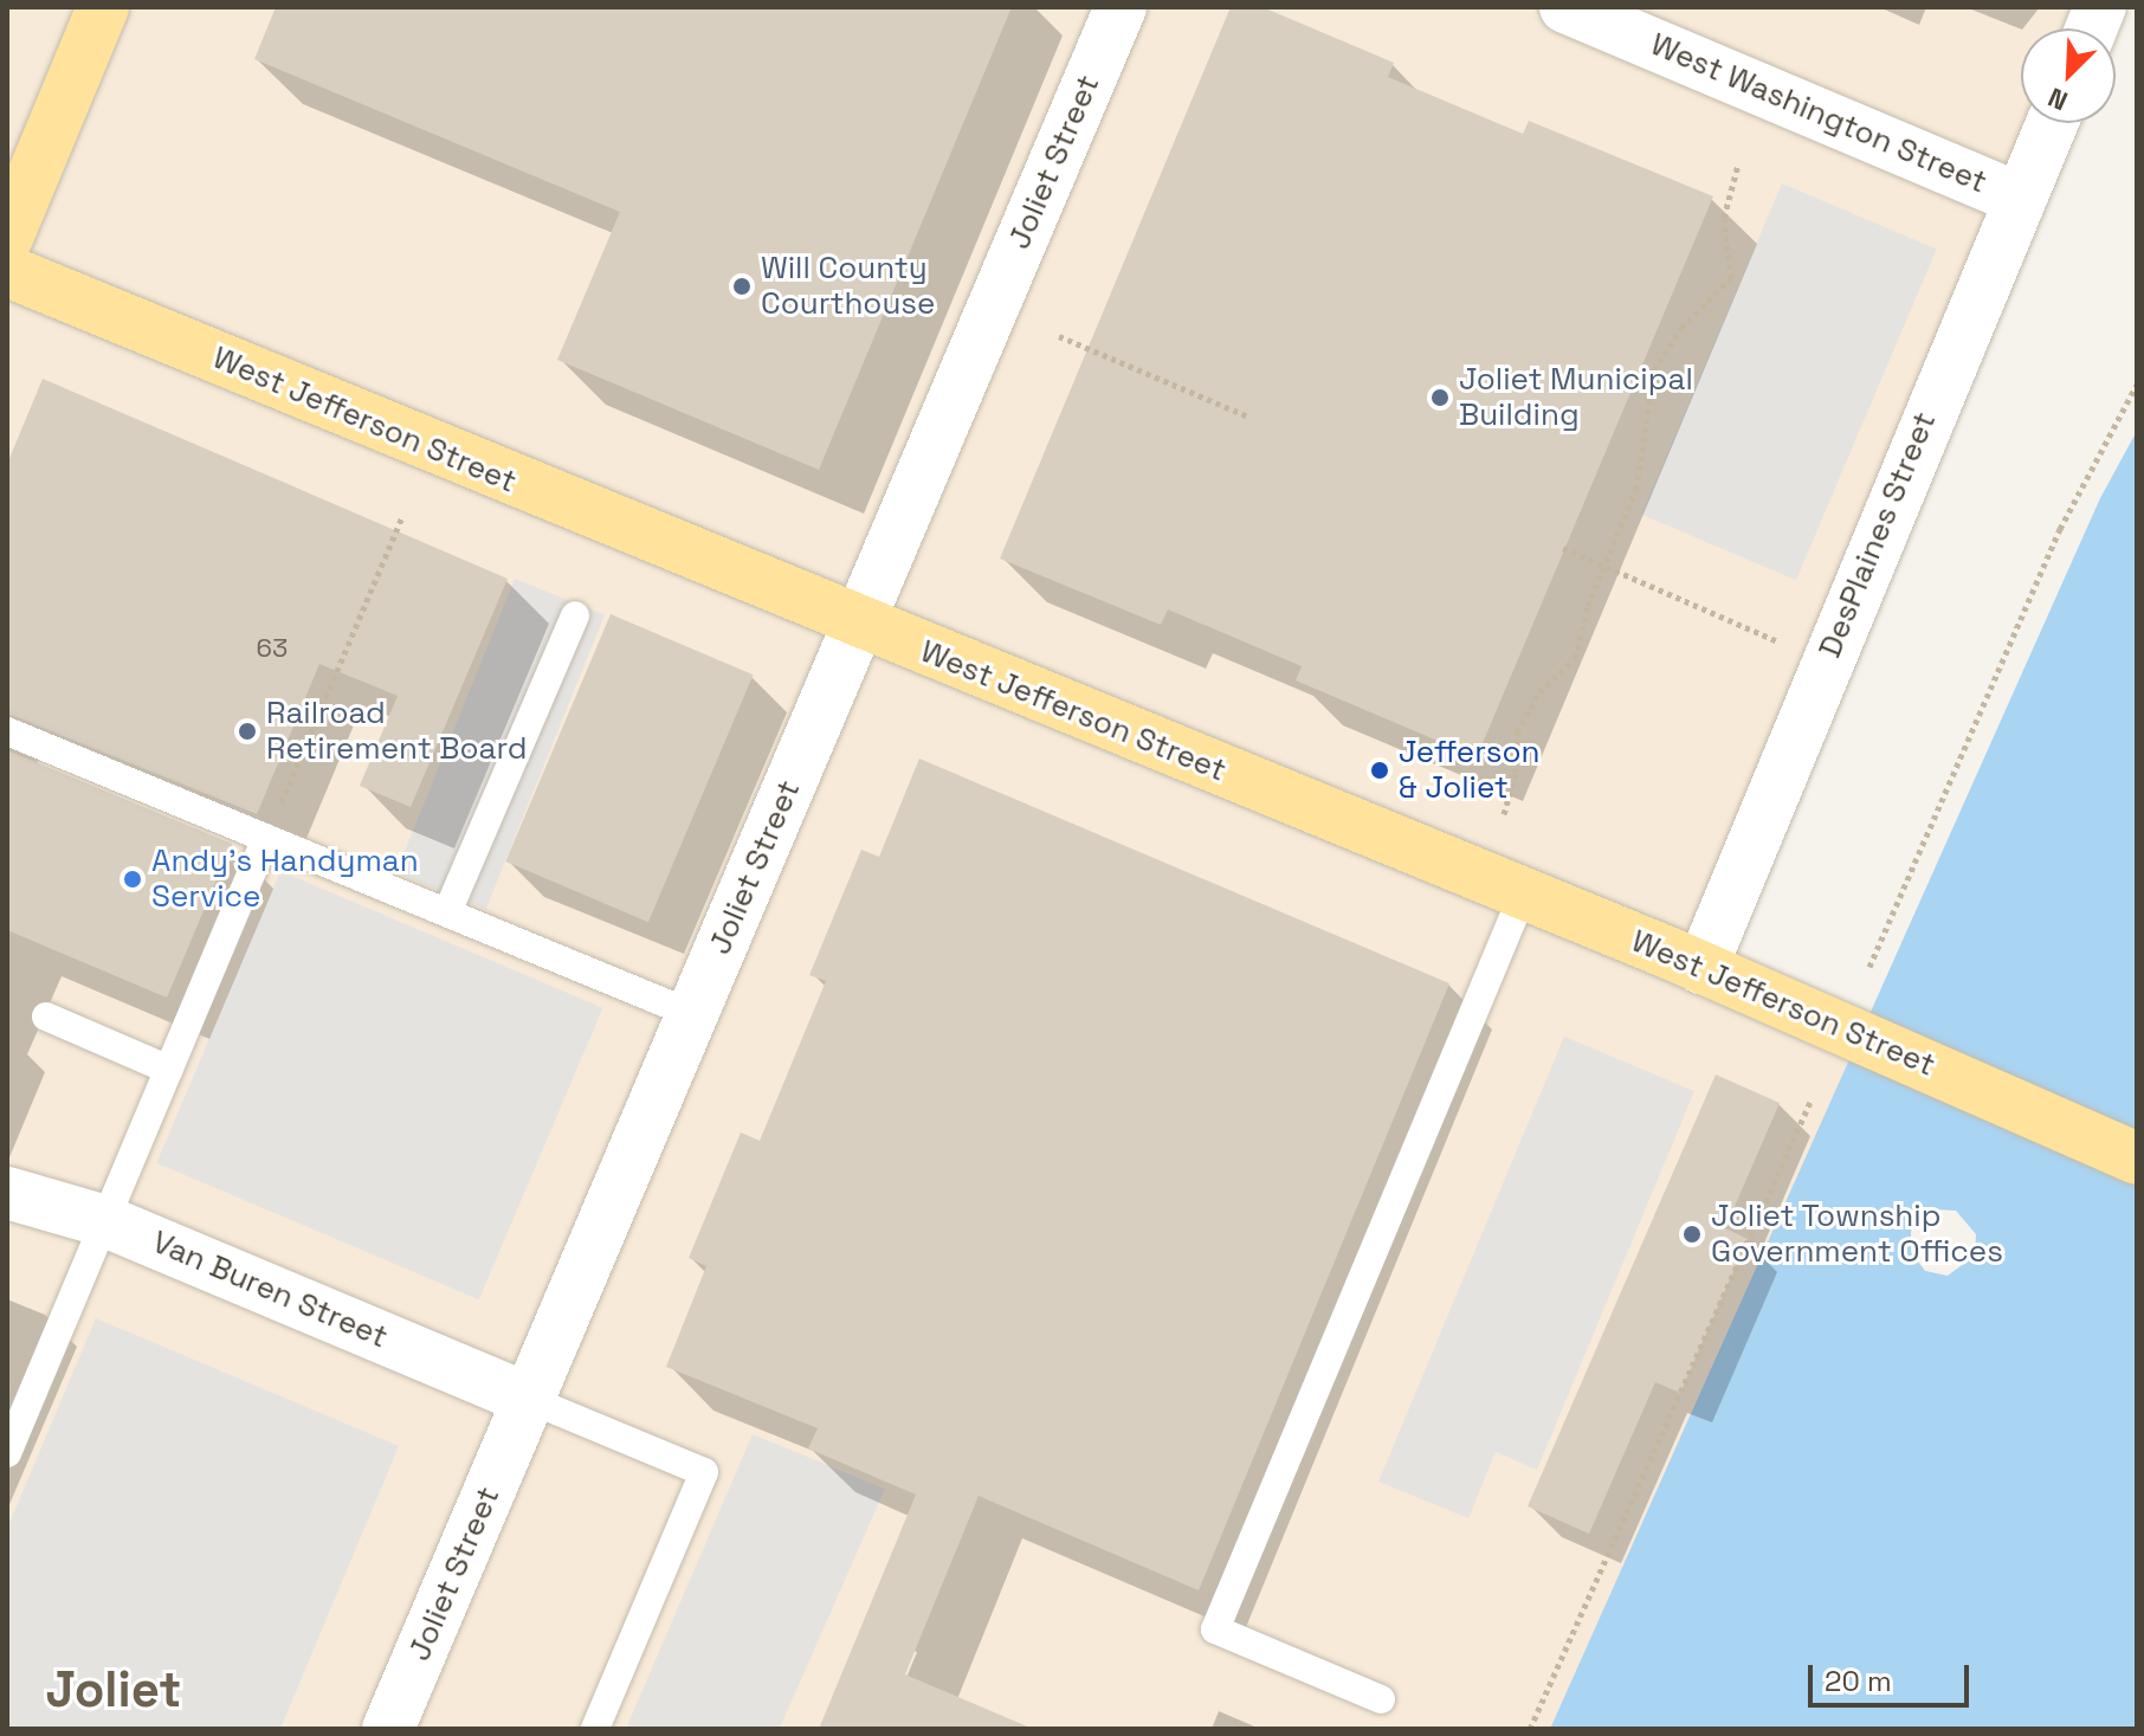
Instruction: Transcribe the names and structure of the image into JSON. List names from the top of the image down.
{
  "streets": {
    "main road": ["West Jefferson Street"],
    "street": [
      "West Washington Street",
      "Joliet Street",
      "DesPlaines Street",
      "Van Buren Street"
    ]
  },
  "crossings": [
    ["West Washington Street", "DesPlaines Street"],
    ["Joliet Street", "West Jefferson Street"],
    ["Joliet Street", "Van Buren Street"],
    ["West Jefferson Street", "DesPlaines Street"]
  ],
  "districts": ["Joliet"],
  "places": [
    "Will County Courthouse",
    "Joliet Municipal Building",
    "Railroad Retirement Board",
    "Jefferson & Joliet",
    "Andy's Handyman Service",
    "Joliet Township Government Offices"
  ],
  "house_numbers": ["63"],
  "scale_bar": "20 m",
  "north": "bottom left"
}
